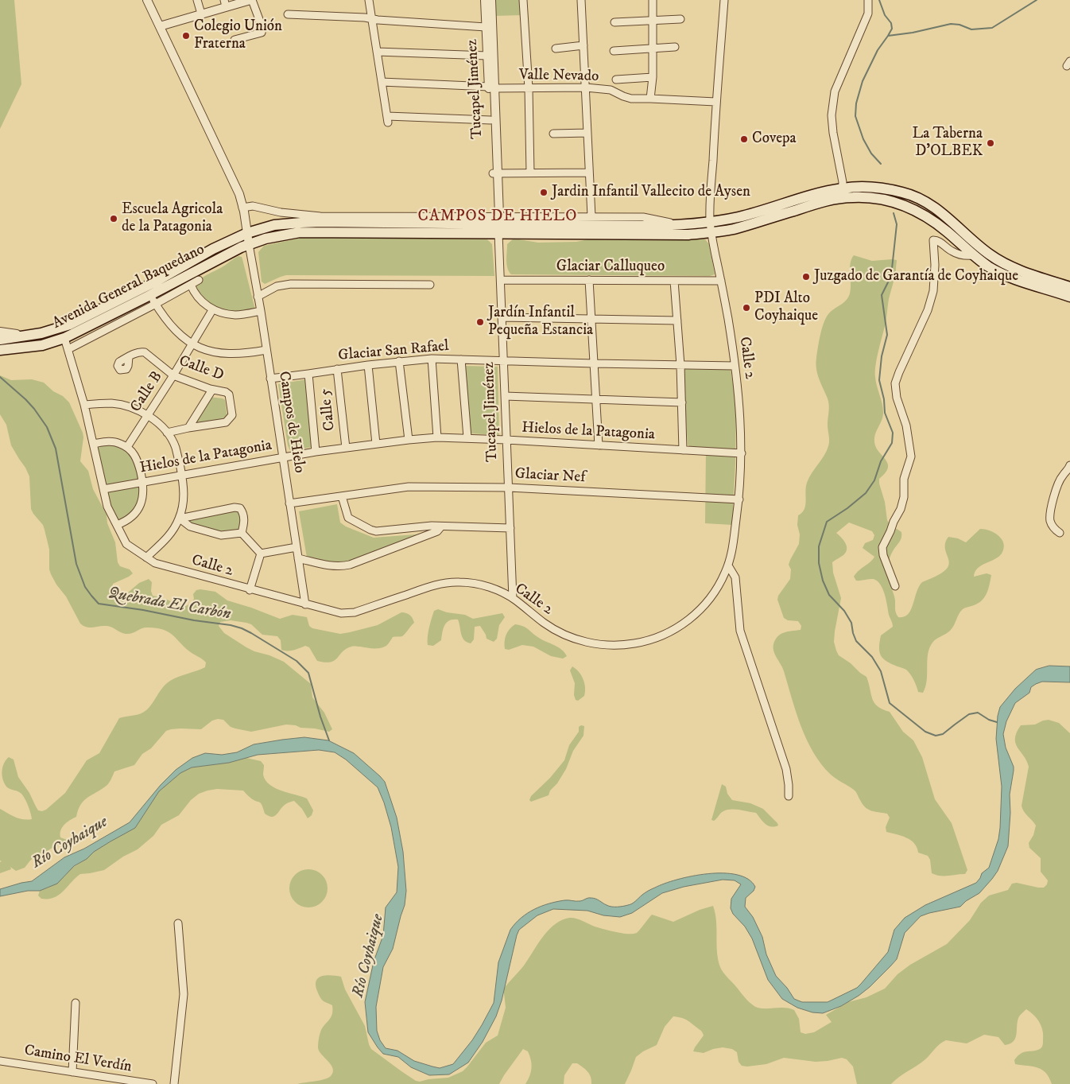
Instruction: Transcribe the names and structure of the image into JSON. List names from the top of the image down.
{
  "streets": {
    "main road": ["Avenida General Baquedano"],
    "street": [
      "Valle Nevado",
      "Tucapel Jiménez",
      "Glaciar Calluqueo",
      "Glaciar San Rafael",
      "Calle 2",
      "Calle D",
      "Calle B",
      "Calle 5",
      "Campos de Hielo",
      "Hielos de la Patagonia",
      "Glaciar Nef",
      "Camino El Verdín"
    ]
  },
  "crossings": [
    ["Valle Nevado", "Tucapel Jiménez"],
    ["Valle Nevado", "Calle 2"],
    ["Tucapel Jiménez", "Glaciar Calluqueo"],
    ["Tucapel Jiménez", "Avenida General Baquedano"],
    ["Tucapel Jiménez", "Glaciar San Rafael"],
    ["Tucapel Jiménez", "Calle 2"],
    ["Tucapel Jiménez", "Hielos de la Patagonia"],
    ["Tucapel Jiménez", "Glaciar Nef"],
    ["Glaciar Calluqueo", "Calle 2"],
    ["Avenida General Baquedano", "Calle 2"],
    ["Avenida General Baquedano", "Campos de Hielo"],
    ["Glaciar San Rafael", "Calle 2"],
    ["Glaciar San Rafael", "Calle 5"],
    ["Glaciar San Rafael", "Campos de Hielo"],
    ["Calle 2", "Campos de Hielo"],
    ["Calle 2", "Hielos de la Patagonia"],
    ["Calle 2", "Glaciar Nef"],
    ["Calle D", "Calle B"],
    ["Calle 5", "Hielos de la Patagonia"],
    ["Campos de Hielo", "Hielos de la Patagonia"],
    ["Campos de Hielo", "Glaciar Nef"]
  ],
  "districts": ["CAMPOS DE HIELO"],
  "water": ["Quebrada El Carbón", "Río Coyhaique"],
  "places": [
    "Colegio Unión Fraterna",
    "Covepa",
    "La Taberna D’OLBEK",
    "Jardin Infantil Vallecito de Aysen",
    "Escuela Agricola de la Patagonia",
    "Juzgado de Garantía de Coyhaique",
    "PDI Alto Coyhaique",
    "Jardín Infantil Pequeña Estancia"
  ]
}
